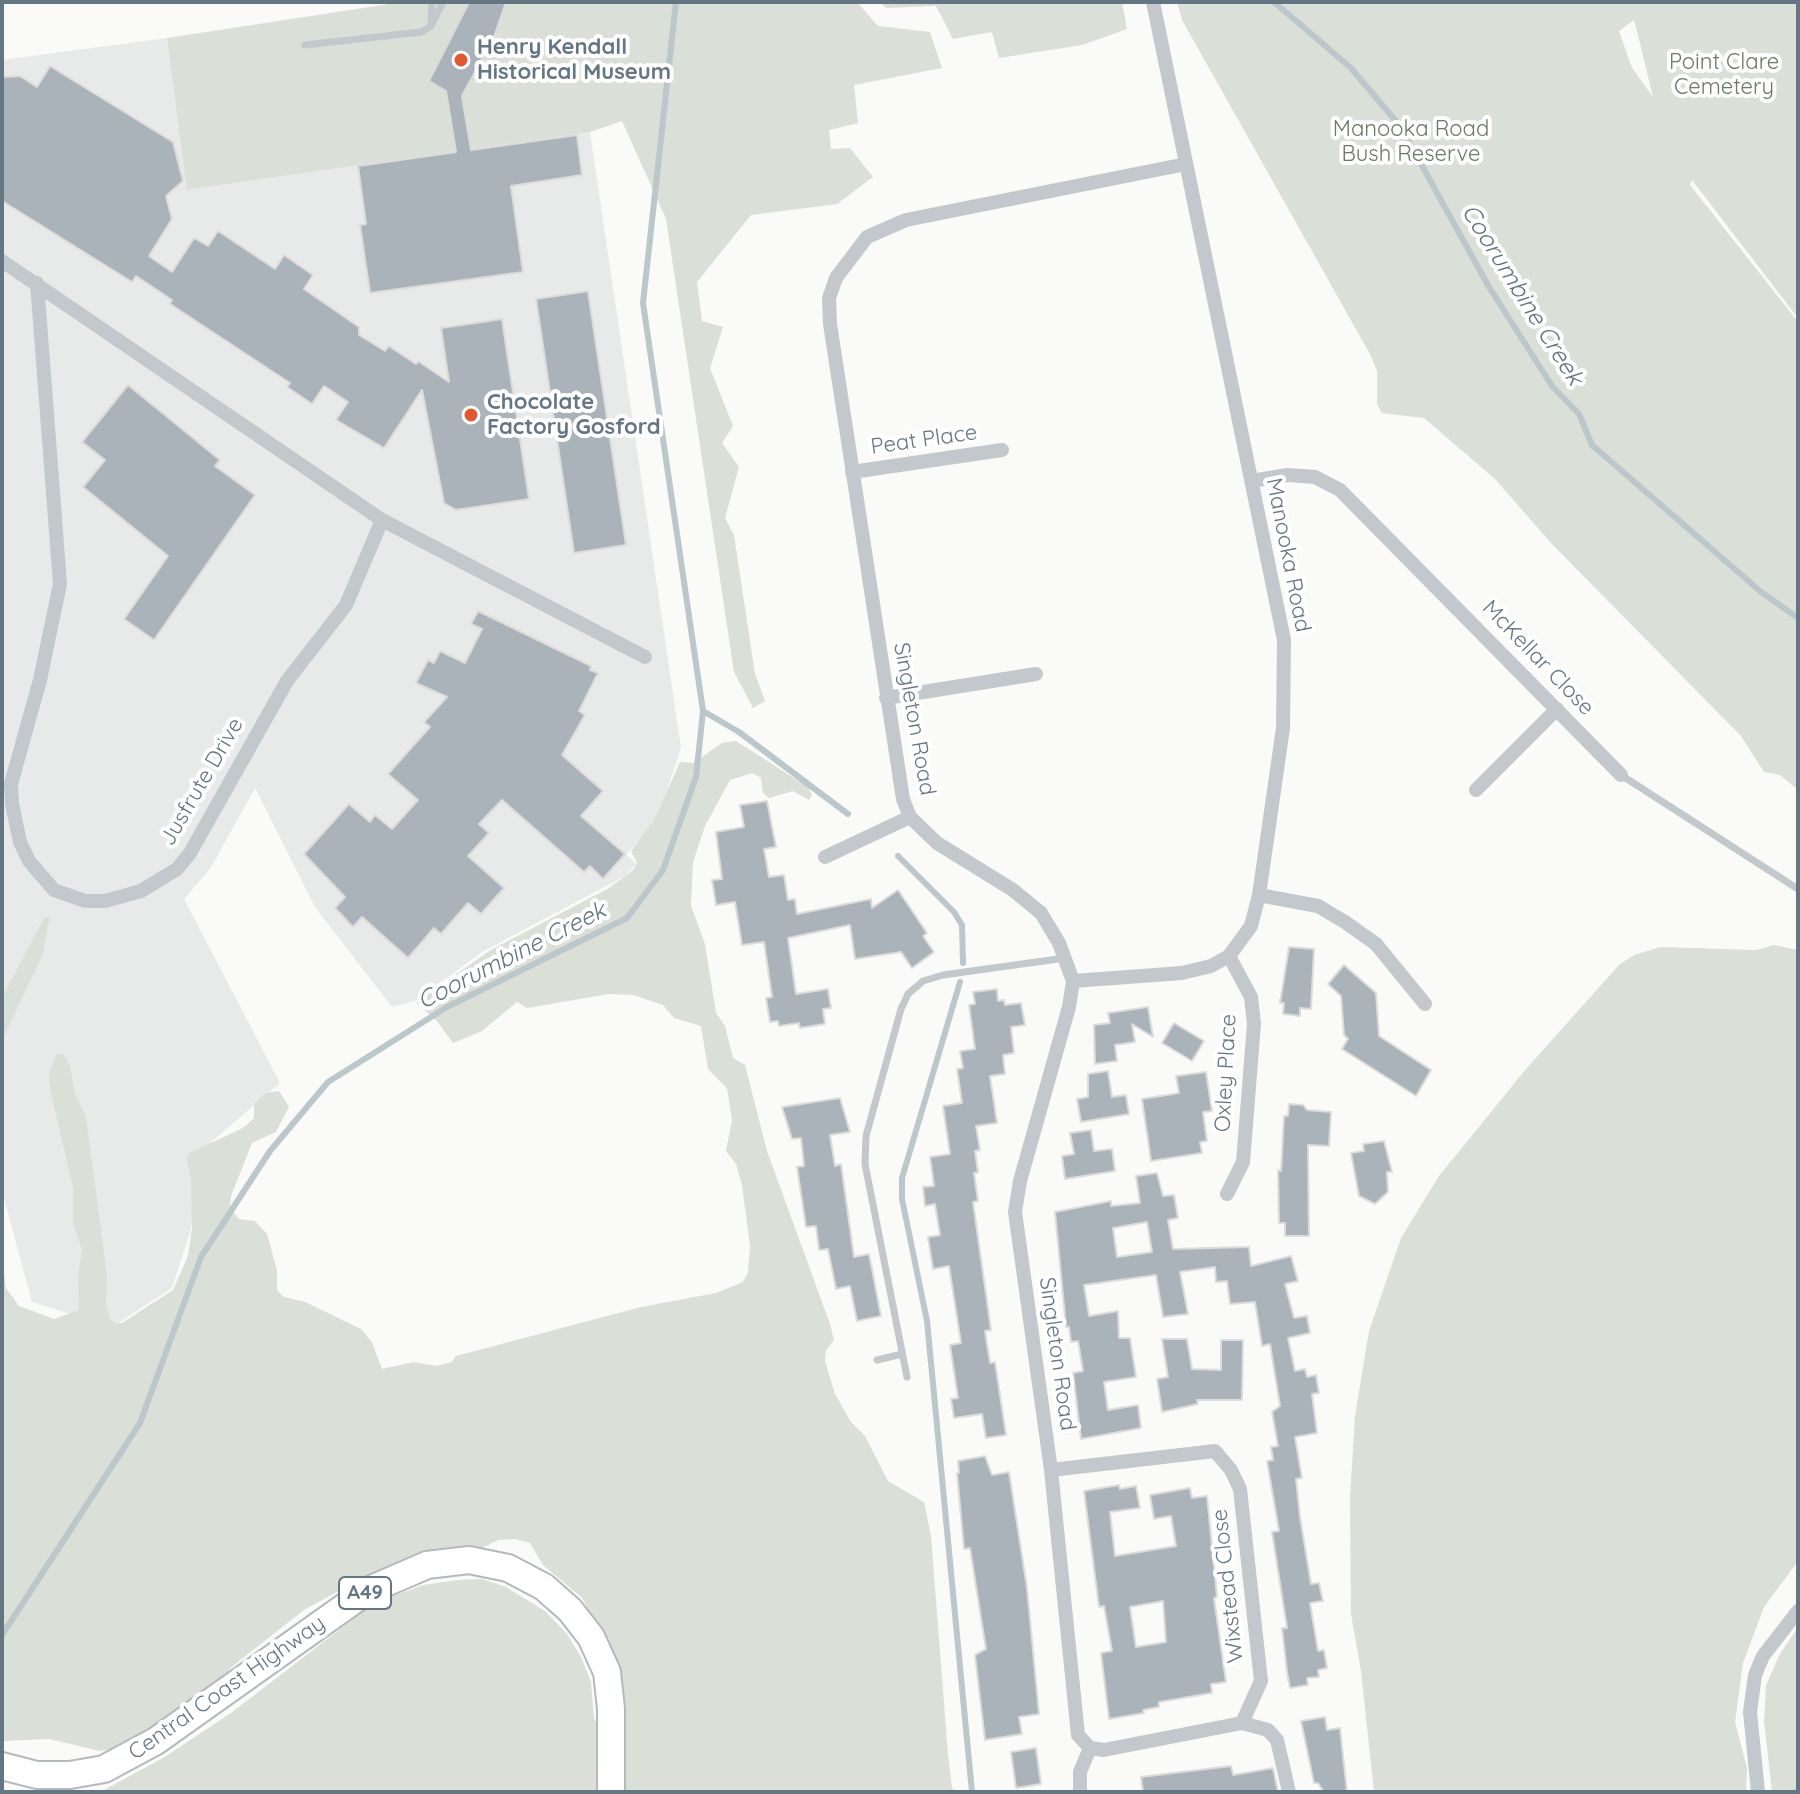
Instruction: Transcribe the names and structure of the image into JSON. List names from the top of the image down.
{
  "streets": {
    "highway": ["A49", "Central Coast Highway"],
    "street": [
      "Peat Place",
      "Manooka Road",
      "McKellar Close",
      "Singleton Road",
      "Jusfrute Drive",
      "Oxley Place",
      "Wixstead Close"
    ]
  },
  "crossings": [
    ["Peat Place", "Singleton Road"],
    ["Manooka Road", "McKellar Close"],
    ["Manooka Road", "Singleton Road"],
    ["Manooka Road", "Oxley Place"],
    ["Singleton Road", "Wixstead Close"]
  ],
  "water": ["Coorumbine Creek"],
  "parks": ["Point Clare Cemetery", "Manooka Road Bush Reserve"],
  "places": ["Henry Kendall Historical Museum", "Chocolate Factory Gosford"]
}
